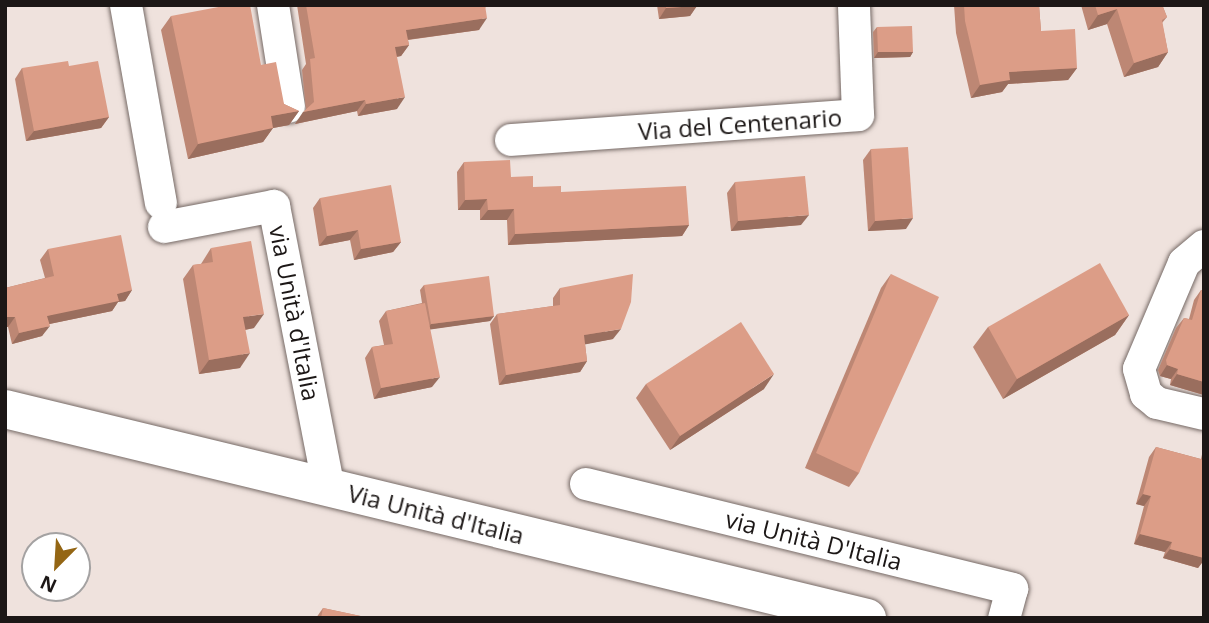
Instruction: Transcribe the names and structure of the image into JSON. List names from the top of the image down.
{
  "streets": {
    "street": [
      "Via del Centenario",
      "via Unità d'Italia",
      "Via Unità d'Italia",
      "via Unità D'Italia"
    ]
  },
  "crossings": [
    ["via Unità d'Italia", "Via Unità d'Italia"]
  ],
  "north": "bottom left"
}
